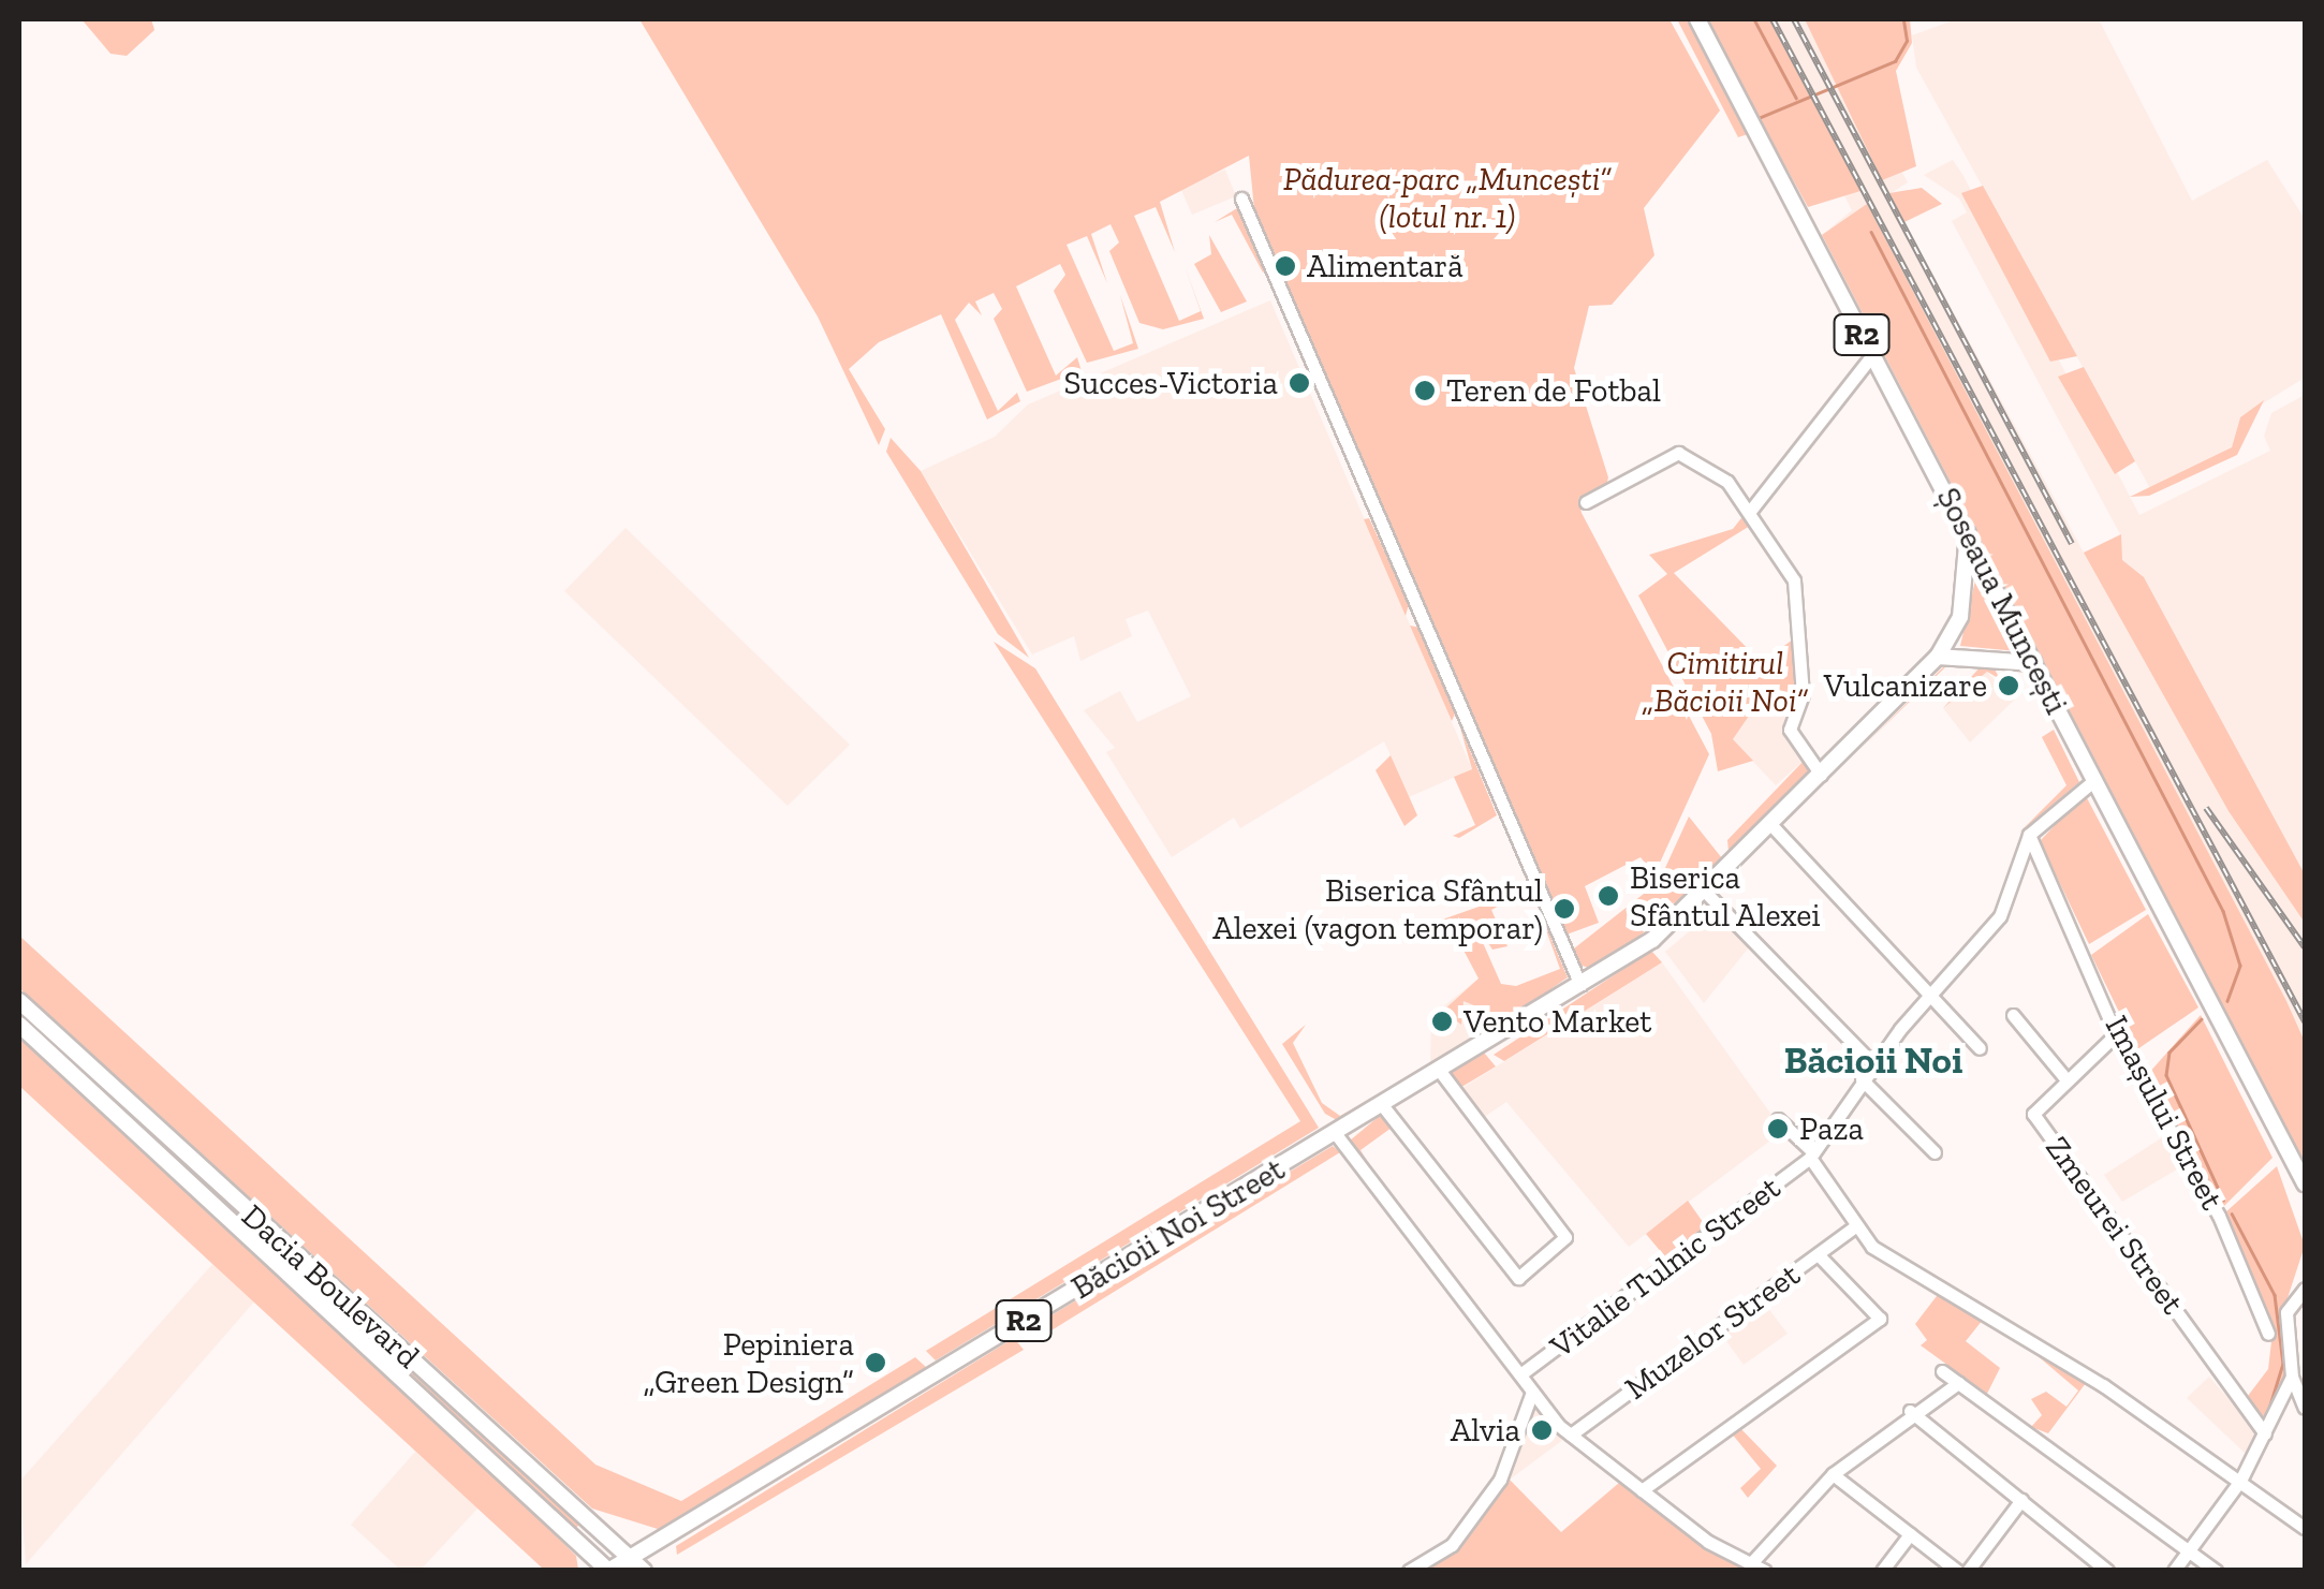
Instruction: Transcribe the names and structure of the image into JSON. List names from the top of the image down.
{
  "streets": {
    "main road": [
      "R2",
      "Șoseaua Muncești",
      "Băcioii Noi Street",
      "Dacia Boulevard"
    ],
    "street": [
      "Imașului Street",
      "Zmeurei Street",
      "Vitalie Tulnic Street",
      "Muzelor Street"
    ]
  },
  "crossings": [
    ["Șoseaua Muncești", "Băcioii Noi Street"],
    ["Imașului Street", "Zmeurei Street"],
    ["Imașului Street", "Vitalie Tulnic Street"],
    ["Băcioii Noi Street", "Dacia Boulevard"]
  ],
  "districts": ["Băcioii Noi"],
  "parks": ["Pădurea-parc „Muncești” (lotul nr. 1)", "Cimitirul „Băcioii Noi”"],
  "places": [
    "Alimentară",
    "Succes-Victoria",
    "Teren de Fotbal",
    "Vulcanizare",
    "Biserica Sfântul Alexei",
    "Biserica Sfântul Alexei (vagon temporar)",
    "Vento Market",
    "Paza",
    "Pepiniera „Green Design”",
    "Alvia"
  ]
}
